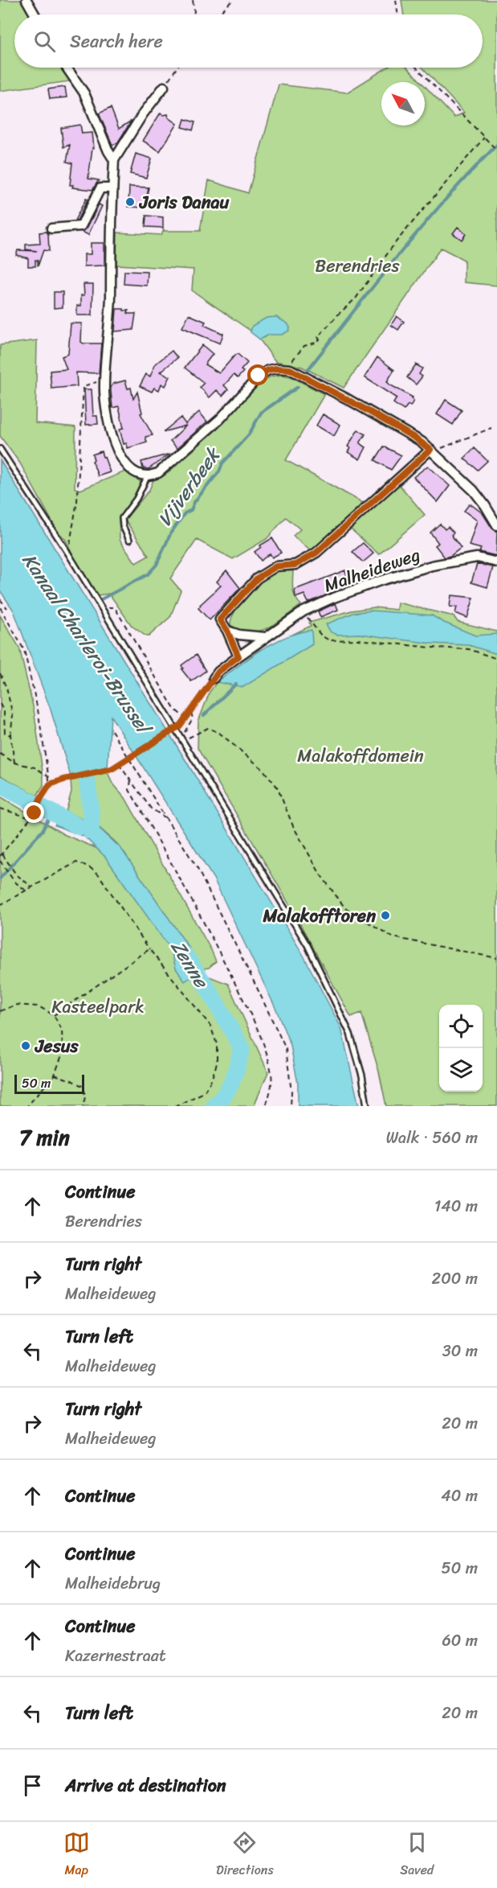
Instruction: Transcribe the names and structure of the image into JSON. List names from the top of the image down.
{
  "streets": {
    "street": ["Malheideweg"]
  },
  "water": ["Vijverbeek", "Kanaal Charleroi-Brussel", "Zenne"],
  "parks": ["Berendries", "Malakoffdomein", "Kasteelpark"],
  "places": ["Joris Danau", "Malakofftoren", "Jesus"],
  "scale_bar": "50 m",
  "north": "top left",
  "page": {
    "search": "Search here",
    "scale": "50 m",
    "heading": ["7 min", "Walk · 560 m"],
    "list": [
      ["Continue", "Berendries", "140 m"],
      ["Turn right", "Malheideweg", "200 m"],
      ["Turn left", "Malheideweg", "30 m"],
      ["Turn right", "Malheideweg", "20 m"],
      ["Continue", "40 m"],
      ["Continue", "Malheidebrug", "50 m"],
      ["Continue", "Kazernestraat", "60 m"],
      ["Turn left", "20 m"],
      "Arrive at destination"
    ],
    "nav": ["Map", "Directions", "Saved"]
  }
}
